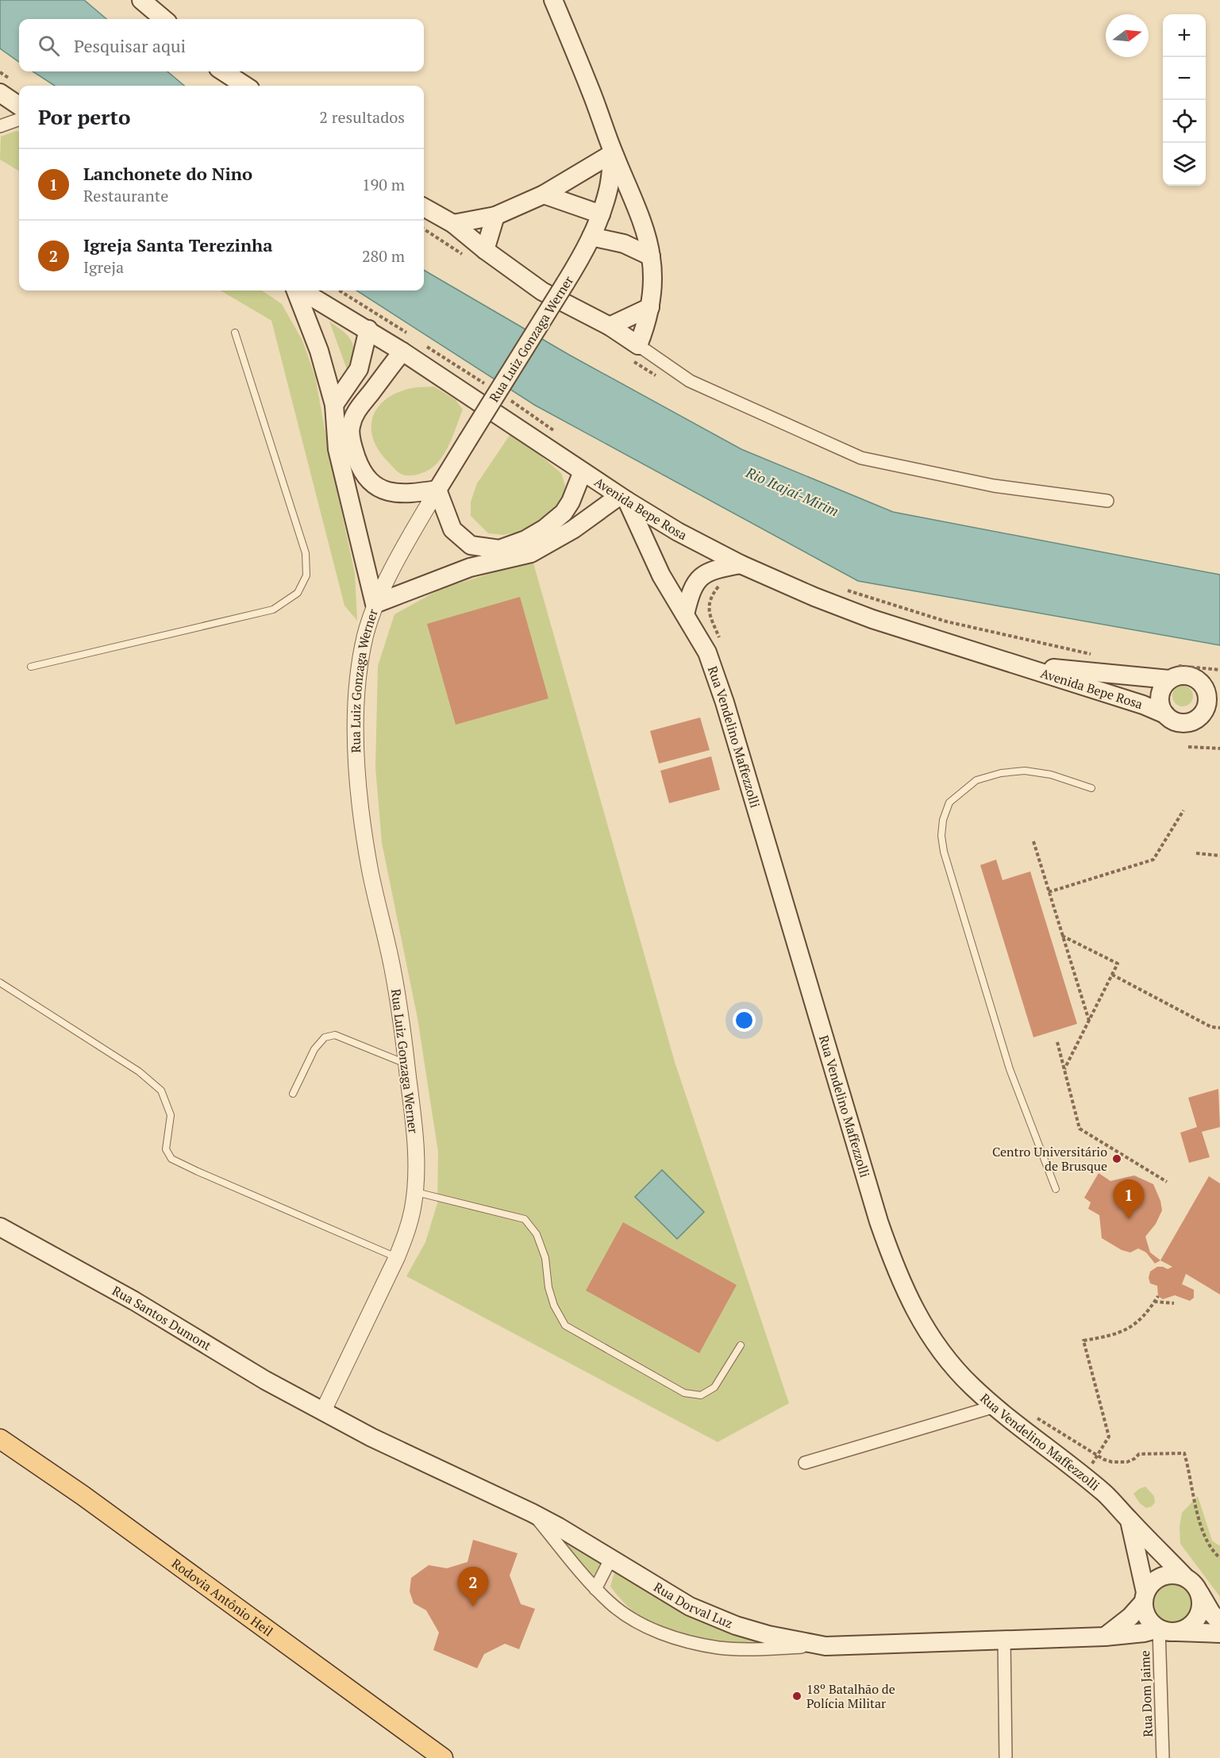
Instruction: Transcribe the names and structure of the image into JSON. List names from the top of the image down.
{
  "streets": {
    "main road": [
      "Rua Luiz Gonzaga Werner",
      "Avenida Bepe Rosa",
      "Rua Vendelino Maffezzolli",
      "Rua Santos Dumont",
      "Rodovia Antônio Heil",
      "Rua Dorval Luz"
    ],
    "street": ["Rua Dom Jaime"]
  },
  "crossings": [
    ["Rua Luiz Gonzaga Werner", "Rua Santos Dumont"],
    ["Rua Luiz Gonzaga Werner", "Rua Dorval Luz"],
    ["Avenida Bepe Rosa", "Rua Vendelino Maffezzolli"],
    ["Rua Vendelino Maffezzolli", "Rua Dorval Luz"],
    ["Rua Vendelino Maffezzolli", "Rua Dom Jaime"],
    ["Rua Santos Dumont", "Rua Dorval Luz"],
    ["Rua Dorval Luz", "Rua Dom Jaime"]
  ],
  "water": ["Rio Itajaí-Mirim"],
  "places": ["Centro Universitário de Brusque", "18º Batalhão de Polícia Militar"],
  "north": "right",
  "page": {
    "map_buttons": ["+", "−"],
    "search": "Pesquisar aqui",
    "heading": ["Por perto", "2 resultados"],
    "list": [
      {
        "mark": "1",
        "name": "Lanchonete do Nino",
        "note": "Restaurante",
        "value": "190 m"
      },
      {
        "mark": "2",
        "name": "Igreja Santa Terezinha",
        "note": "Igreja",
        "value": "280 m"
      }
    ],
    "pins": ["1", "2"]
  }
}
